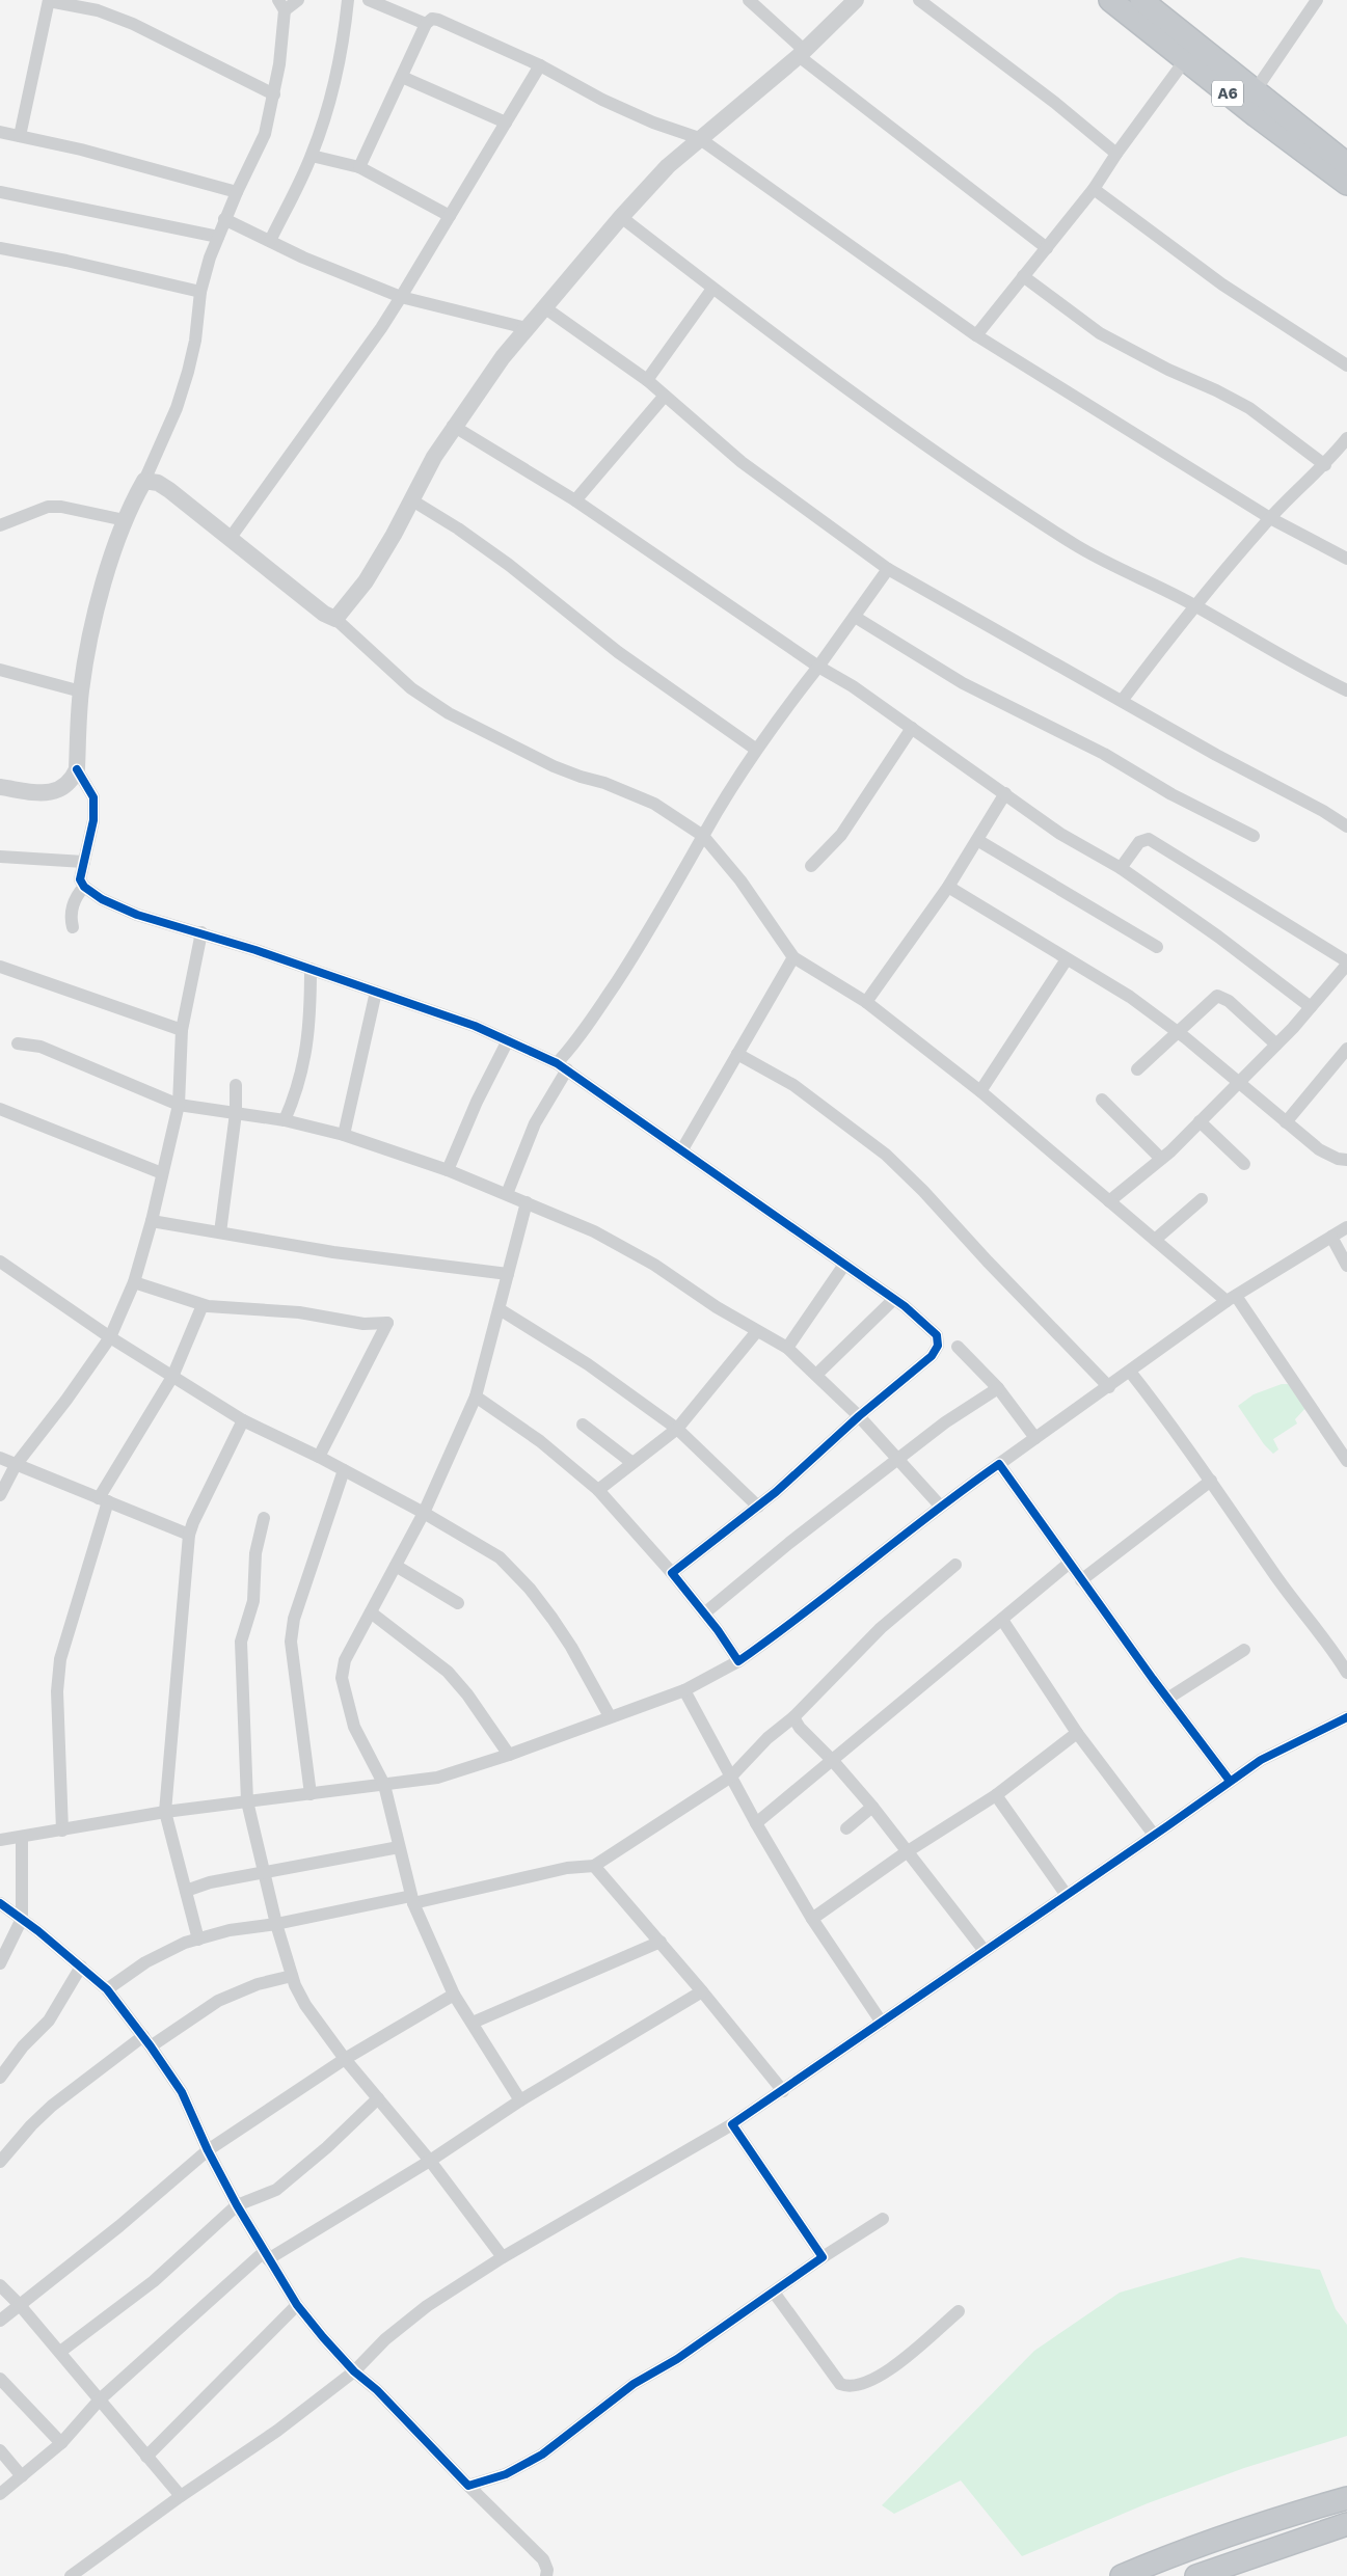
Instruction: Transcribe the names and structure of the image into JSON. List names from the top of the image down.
{
  "streets": {
    "highway": ["A6"]
  }
}
